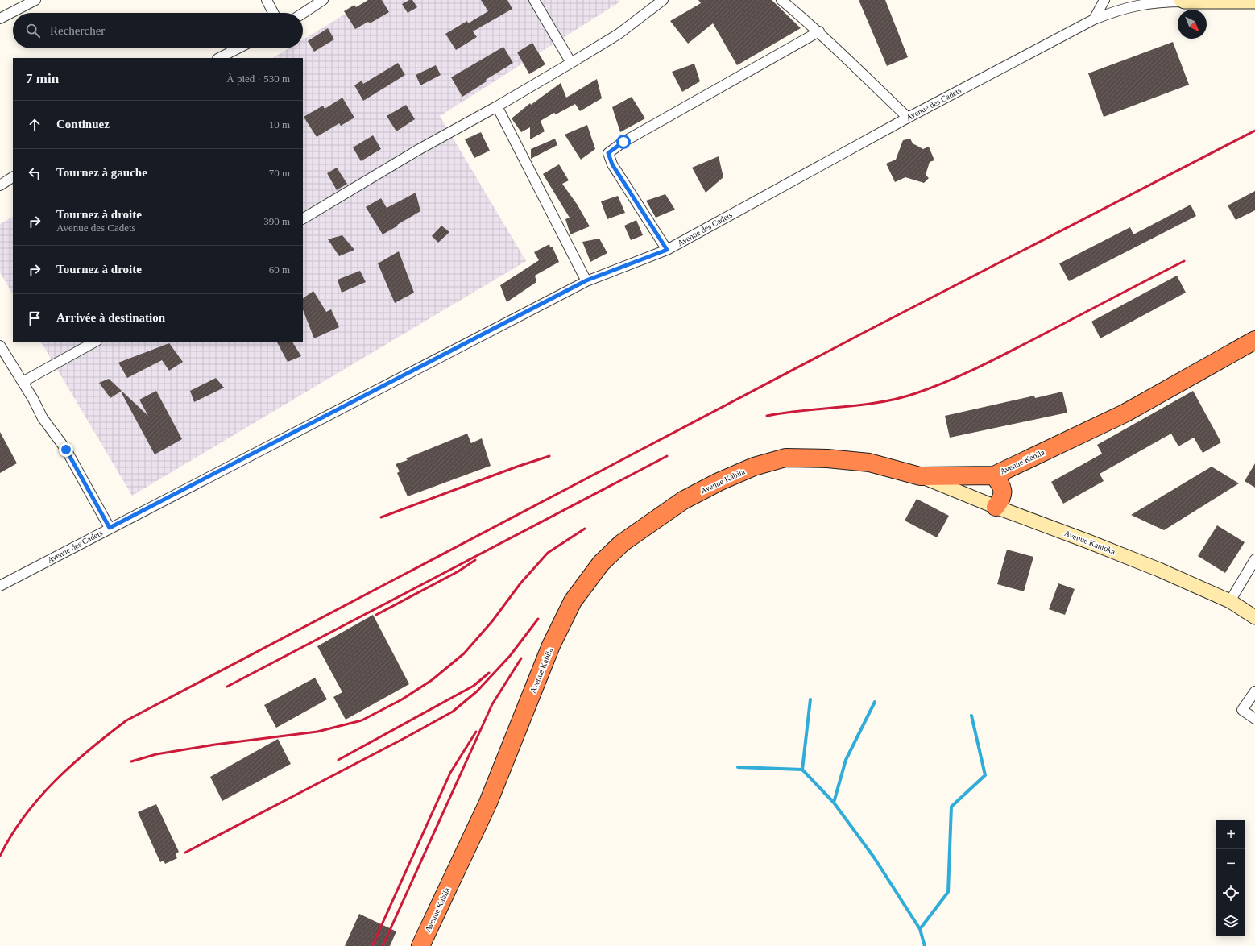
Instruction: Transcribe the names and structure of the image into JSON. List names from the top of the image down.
{
  "streets": {
    "highway": ["Avenue Kabila"],
    "street": ["Avenue des Cadets", "Avenue Kanioka"]
  },
  "crossings": [
    ["Avenue Kabila", "Avenue Kanioka"]
  ],
  "north": "bottom right",
  "page": {
    "search": "Rechercher",
    "heading": ["7 min", "À pied · 530 m"],
    "list": [
      ["Continuez", "10 m"],
      ["Tournez à gauche", "70 m"],
      ["Tournez à droite", "Avenue des Cadets", "390 m"],
      ["Tournez à droite", "60 m"],
      "Arrivée à destination"
    ],
    "map_buttons": ["+", "−"]
  }
}
